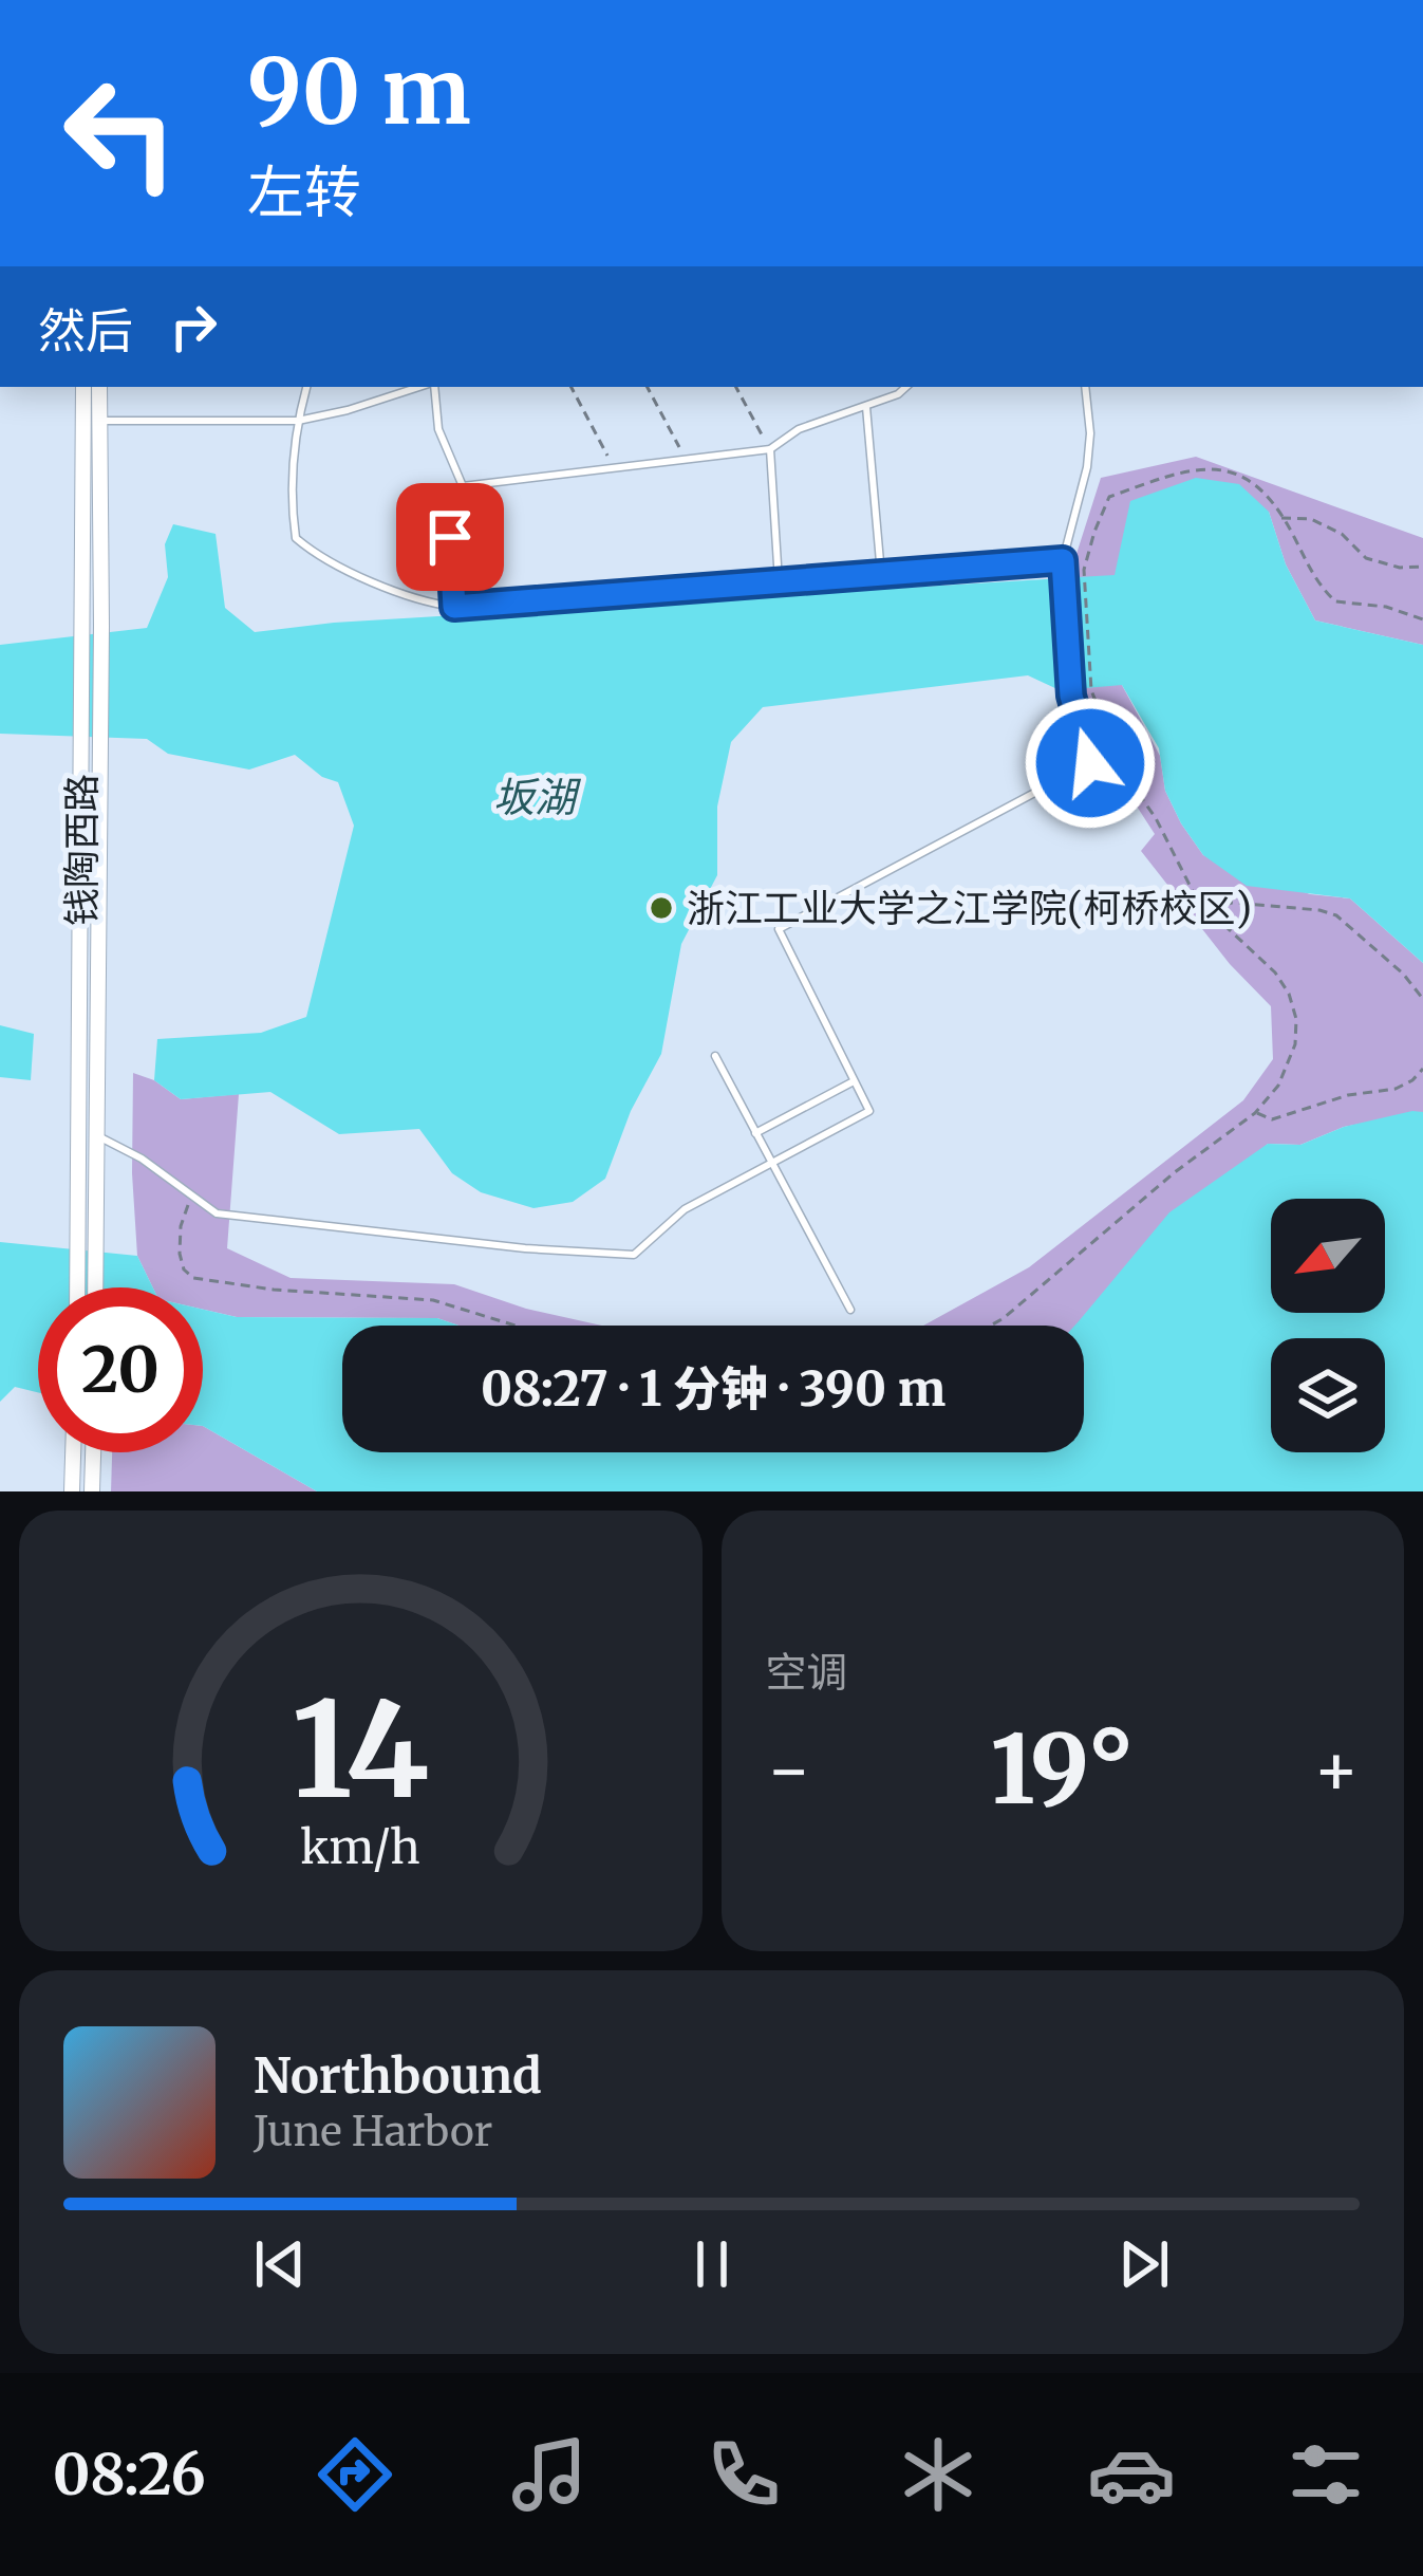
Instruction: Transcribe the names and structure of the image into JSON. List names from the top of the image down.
{
  "streets": {
    "street": ["钱陶西路"]
  },
  "water": ["坂湖"],
  "places": ["浙江工业大学之江学院(柯桥校区)"],
  "north": "bottom left",
  "page": {
    "turn": ["90 m", "左转"],
    "then": "然后",
    "limit": "20",
    "trip": "08:27 · 1 分钟 · 390 m",
    "tile": "空调",
    "heat": ["−", "19°", "+"],
    "song": ["Northbound", "June Harbor"],
    "tabs": "08:26",
    "gauge": ["14", "km/h"]
  }
}
